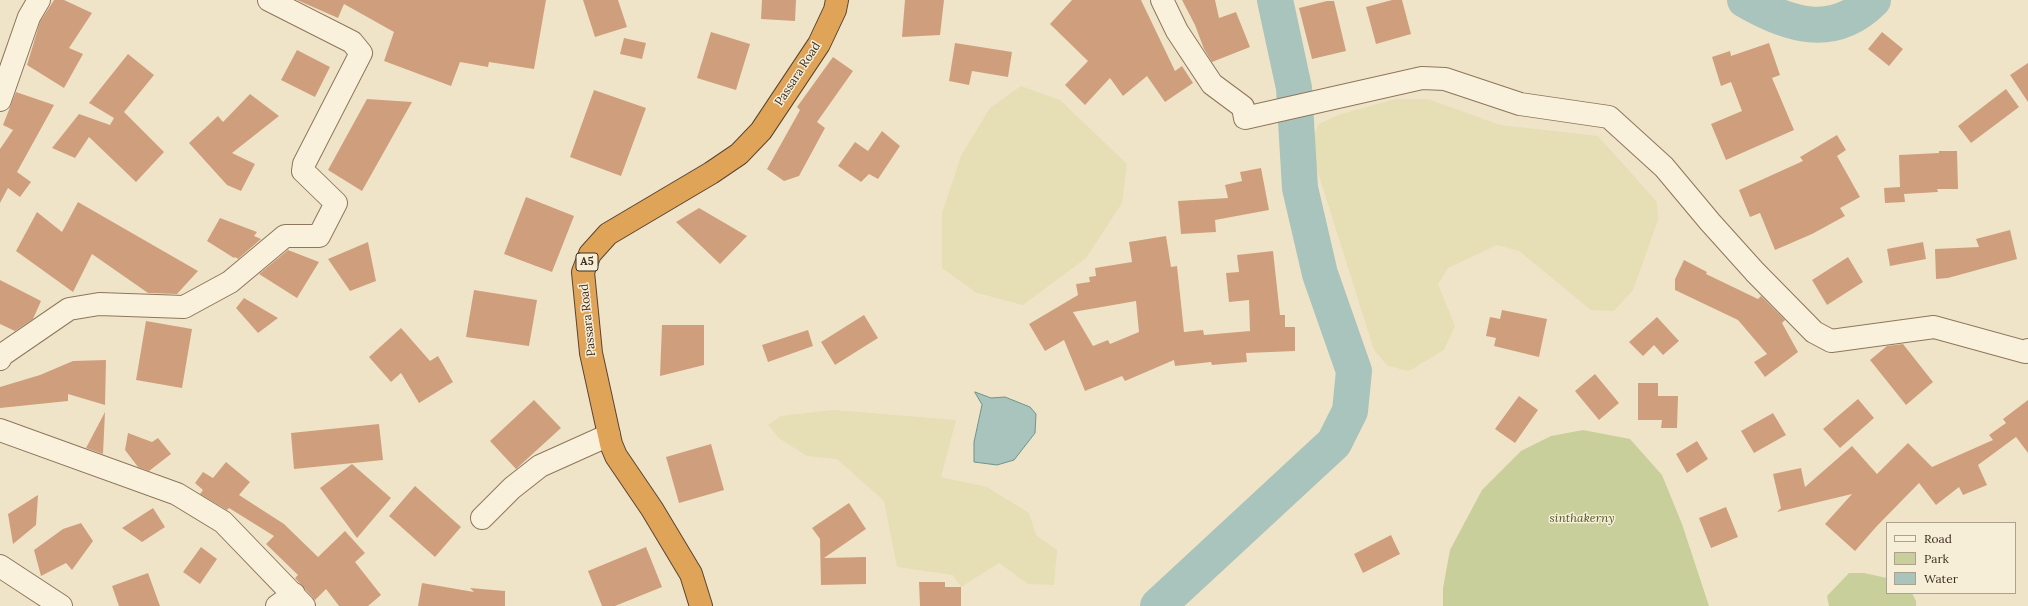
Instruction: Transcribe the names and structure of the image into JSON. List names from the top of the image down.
{
  "streets": {
    "highway": ["Passara Road", "A5"]
  },
  "parks": ["sinthakerny"],
  "legend": ["Road", "Park", "Water"]
}
